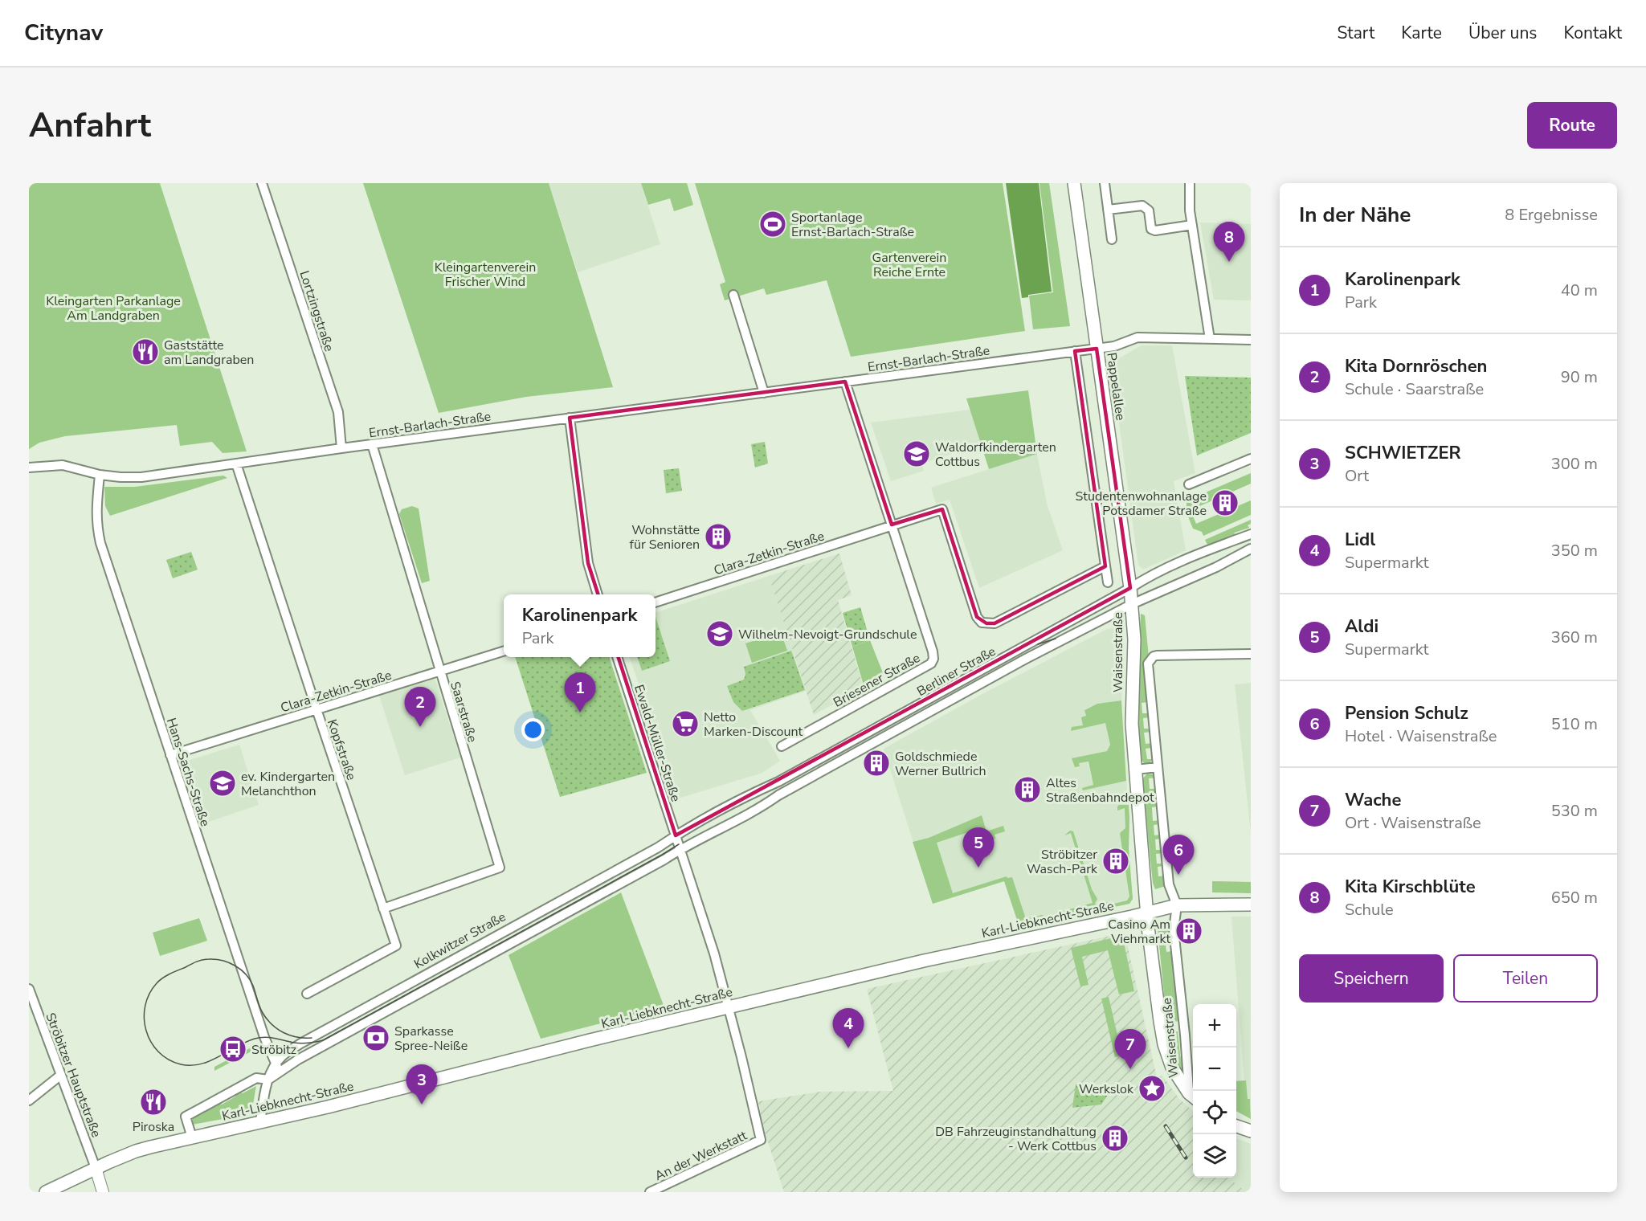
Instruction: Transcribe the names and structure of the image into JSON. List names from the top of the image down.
{
  "streets": {
    "main road": ["Pappelallee", "Waisenstraße", "Karl-Liebknecht-Straße"],
    "street": [
      "Lortzingstraße",
      "Ernst-Barlach-Straße",
      "Clara-Zetkin-Straße",
      "Berliner Straße",
      "Briesener Straße",
      "Saarstraße",
      "Ewald-Müller-Straße",
      "Kopfstraße",
      "Hans-Sachs-Straße",
      "Kolkwitzer Straße",
      "Ströbitzer Hauptstraße",
      "An der Werkstatt"
    ]
  },
  "crossings": [
    ["Lortzingstraße", "Ernst-Barlach-Straße"],
    ["Ernst-Barlach-Straße", "Pappelallee"],
    ["Ernst-Barlach-Straße", "Briesener Straße"],
    ["Ernst-Barlach-Straße", "Saarstraße"],
    ["Ernst-Barlach-Straße", "Kopfstraße"],
    ["Ernst-Barlach-Straße", "Hans-Sachs-Straße"],
    ["Pappelallee", "Waisenstraße"],
    ["Pappelallee", "Berliner Straße"],
    ["Clara-Zetkin-Straße", "Briesener Straße"],
    ["Clara-Zetkin-Straße", "Saarstraße"],
    ["Clara-Zetkin-Straße", "Kopfstraße"],
    ["Clara-Zetkin-Straße", "Hans-Sachs-Straße"],
    ["Waisenstraße", "Berliner Straße"],
    ["Waisenstraße", "Karl-Liebknecht-Straße"],
    ["Berliner Straße", "Ewald-Müller-Straße"],
    ["Berliner Straße", "Kolkwitzer Straße"],
    ["Saarstraße", "Kopfstraße"],
    ["Ewald-Müller-Straße", "Karl-Liebknecht-Straße"],
    ["Ewald-Müller-Straße", "Kolkwitzer Straße"],
    ["Ewald-Müller-Straße", "An der Werkstatt"],
    ["Hans-Sachs-Straße", "Kolkwitzer Straße"],
    ["Karl-Liebknecht-Straße", "Kolkwitzer Straße"],
    ["Karl-Liebknecht-Straße", "Ströbitzer Hauptstraße"]
  ],
  "parks": ["Gartenverein Reiche Ernte", "Kleingartenverein Frischer Wind", "Kleingarten Parkanlage Am Landgraben"],
  "places": {
    "sports": ["Sportanlage Ernst-Barlach-Straße"],
    "restaurant": ["Gaststätte am Landgraben", "Piroska"],
    "school or university": ["Waldorfkindergarten Cottbus", "Wilhelm-Nevoigt-Grundschule", "ev. Kindergarten Melanchthon"],
    "building": [
      "Studentenwohnanlage Potsdamer Straße",
      "Wohnstätte für Senioren",
      "Goldschmiede Werner Bullrich",
      "Altes Straßenbahndepot",
      "Ströbitzer Wasch-Park",
      "Casino Am Viehmarkt",
      "DB Fahrzeuginstandhaltung - Werk Cottbus"
    ],
    "supermarket": ["Netto Marken-Discount"],
    "bank": ["Sparkasse Spree-Neiße"],
    "bus stop": ["Ströbitz"],
    "place": ["Werkslok"]
  },
  "page": {
    "header": "Citynav",
    "nav": [
      "Start",
      "Karte",
      "Über uns",
      "Kontakt"
    ],
    "buttons": [
      "Route",
      ["Speichern", "Teilen"]
    ],
    "title": "Anfahrt",
    "heading": ["In der Nähe", "8 Ergebnisse"],
    "pins": [
      "8",
      "1",
      "2",
      "5",
      "6",
      "4",
      "7",
      "3"
    ],
    "list": [
      {
        "mark": "1",
        "name": "Karolinenpark",
        "note": "Park",
        "value": "40 m"
      },
      {
        "mark": "2",
        "name": "Kita Dornröschen",
        "note": "Schule · Saarstraße",
        "value": "90 m"
      },
      {
        "mark": "3",
        "name": "SCHWIETZER",
        "note": "Ort",
        "value": "300 m"
      },
      {
        "mark": "4",
        "name": "Lidl",
        "note": "Supermarkt",
        "value": "350 m"
      },
      {
        "mark": "5",
        "name": "Aldi",
        "note": "Supermarkt",
        "value": "360 m"
      },
      {
        "mark": "6",
        "name": "Pension Schulz",
        "note": "Hotel · Waisenstraße",
        "value": "510 m"
      },
      {
        "mark": "7",
        "name": "Wache",
        "note": "Ort · Waisenstraße",
        "value": "530 m"
      },
      {
        "mark": "8",
        "name": "Kita Kirschblüte",
        "note": "Schule",
        "value": "650 m"
      }
    ],
    "popup": ["Karolinenpark", "Park"],
    "map_buttons": ["+", "−"]
  }
}
